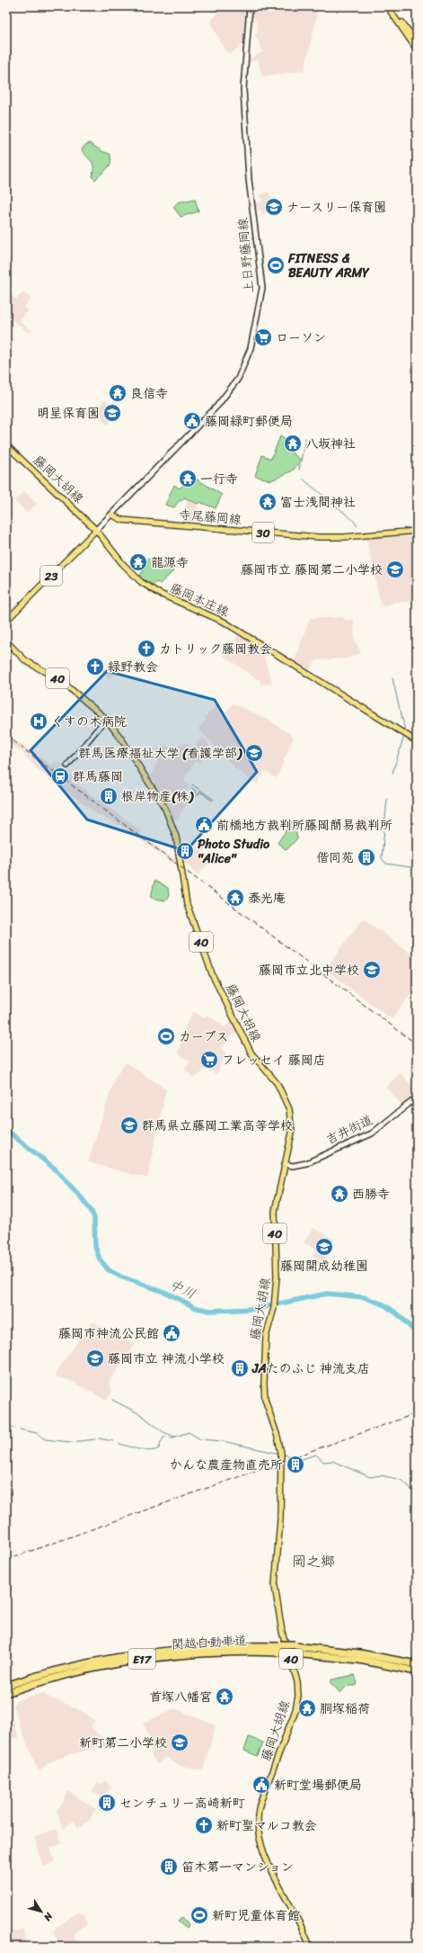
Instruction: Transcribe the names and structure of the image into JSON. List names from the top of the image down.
{
  "streets": {
    "highway": ["関越自動車道", "E17"],
    "main road": [
      "上日野藤岡線",
      "藤岡大胡線",
      "寺尾藤岡線",
      "30",
      "23",
      "藤岡本庄線",
      "40",
      "吉井街道"
    ]
  },
  "crossings": [
    ["上日野藤岡線", "藤岡大胡線"],
    ["上日野藤岡線", "寺尾藤岡線"],
    ["上日野藤岡線", "23"],
    ["上日野藤岡線", "藤岡本庄線"],
    ["藤岡大胡線", "23"],
    ["藤岡大胡線", "藤岡本庄線"],
    ["藤岡大胡線", "吉井街道"],
    ["23", "藤岡本庄線"]
  ],
  "districts": ["岡之郷"],
  "water": ["中川"],
  "places": {
    "school or university": [
      "ナースリー保育園",
      "明星保育園",
      "藤岡市立 藤岡第二小学校",
      "群馬医療福祉大学 (看護学部)",
      "藤岡市立北中学校",
      "群馬県立藤岡工業高等学校",
      "藤岡開成幼稚園",
      "藤岡市立 神流小学校",
      "新町第二小学校"
    ],
    "sports": ["FITNESS & BEAUTY ARMY", "カーブス", "新町児童体育館"],
    "supermarket": ["ローソン", "フレッセイ 藤岡店"],
    "temple": [
      "良信寺",
      "八坂神社",
      "一行寺",
      "富士浅間神社",
      "龍源寺",
      "泰光庵",
      "西勝寺",
      "首塚八幡宮",
      "胴塚稲荷"
    ],
    "public building": [
      "藤岡緑町郵便局",
      "前橋地方裁判所藤岡簡易裁判所",
      "藤岡市神流公民館",
      "新町堂場郵便局"
    ],
    "church": ["カトリック藤岡教会", "緑野教会", "新町聖マルコ教会"],
    "hospital": ["くすの木病院"],
    "station": ["群馬藤岡"],
    "building": [
      "根岸物産(株)",
      "Photo Studio \"Alice\"",
      "偕同苑",
      "JAたのふじ 神流支店",
      "かんな農産物直売所",
      "センチュリー高崎新町",
      "笛木第一マンション"
    ]
  },
  "north": "bottom right"
}
